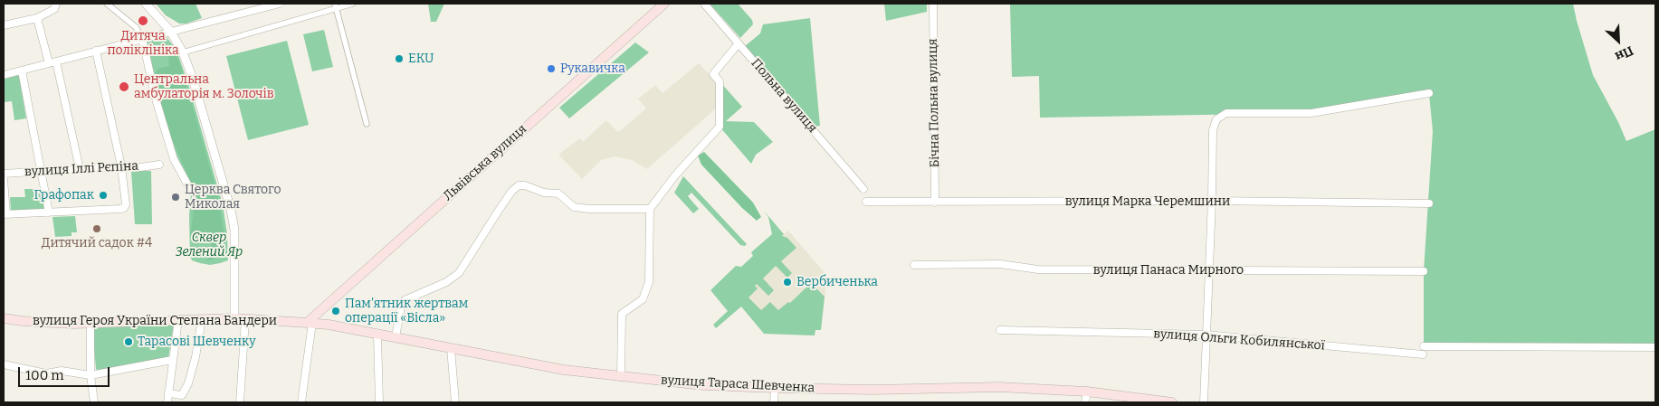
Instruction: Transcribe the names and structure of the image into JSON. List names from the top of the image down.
{
  "streets": {
    "main road": ["Львівська вулиця", "вулиця Героя України Степана Бандери", "вулиця Тараса Шевченка"],
    "street": [
      "Польна вулиця",
      "Бічна Польна вулиця",
      "вулиця Іллі Рєпіна",
      "вулиця Марка Черемшини",
      "вулиця Панаса Мирного",
      "вулиця Ольги Кобилянської"
    ]
  },
  "crossings": [
    ["Бічна Польна вулиця", "вулиця Марка Черемшини"],
    ["Львівська вулиця", "вулиця Героя України Степана Бандери"],
    ["Львівська вулиця", "вулиця Тараса Шевченка"],
    ["вулиця Героя України Степана Бандери", "вулиця Тараса Шевченка"]
  ],
  "parks": ["Сквер Зелений Яр"],
  "places": [
    "Дитяча поліклініка",
    "EKU",
    "Рукавичка",
    "Центральна амбулаторія м. Золочів",
    "Графопак",
    "Церква Святого Миколая",
    "Дитячий садок #4",
    "Вербиченька",
    "Пам'ятник жертвам операції «Вісла»",
    "Тарасові Шевченку"
  ],
  "scale_bar": "100 m",
  "north": "bottom right"
}
